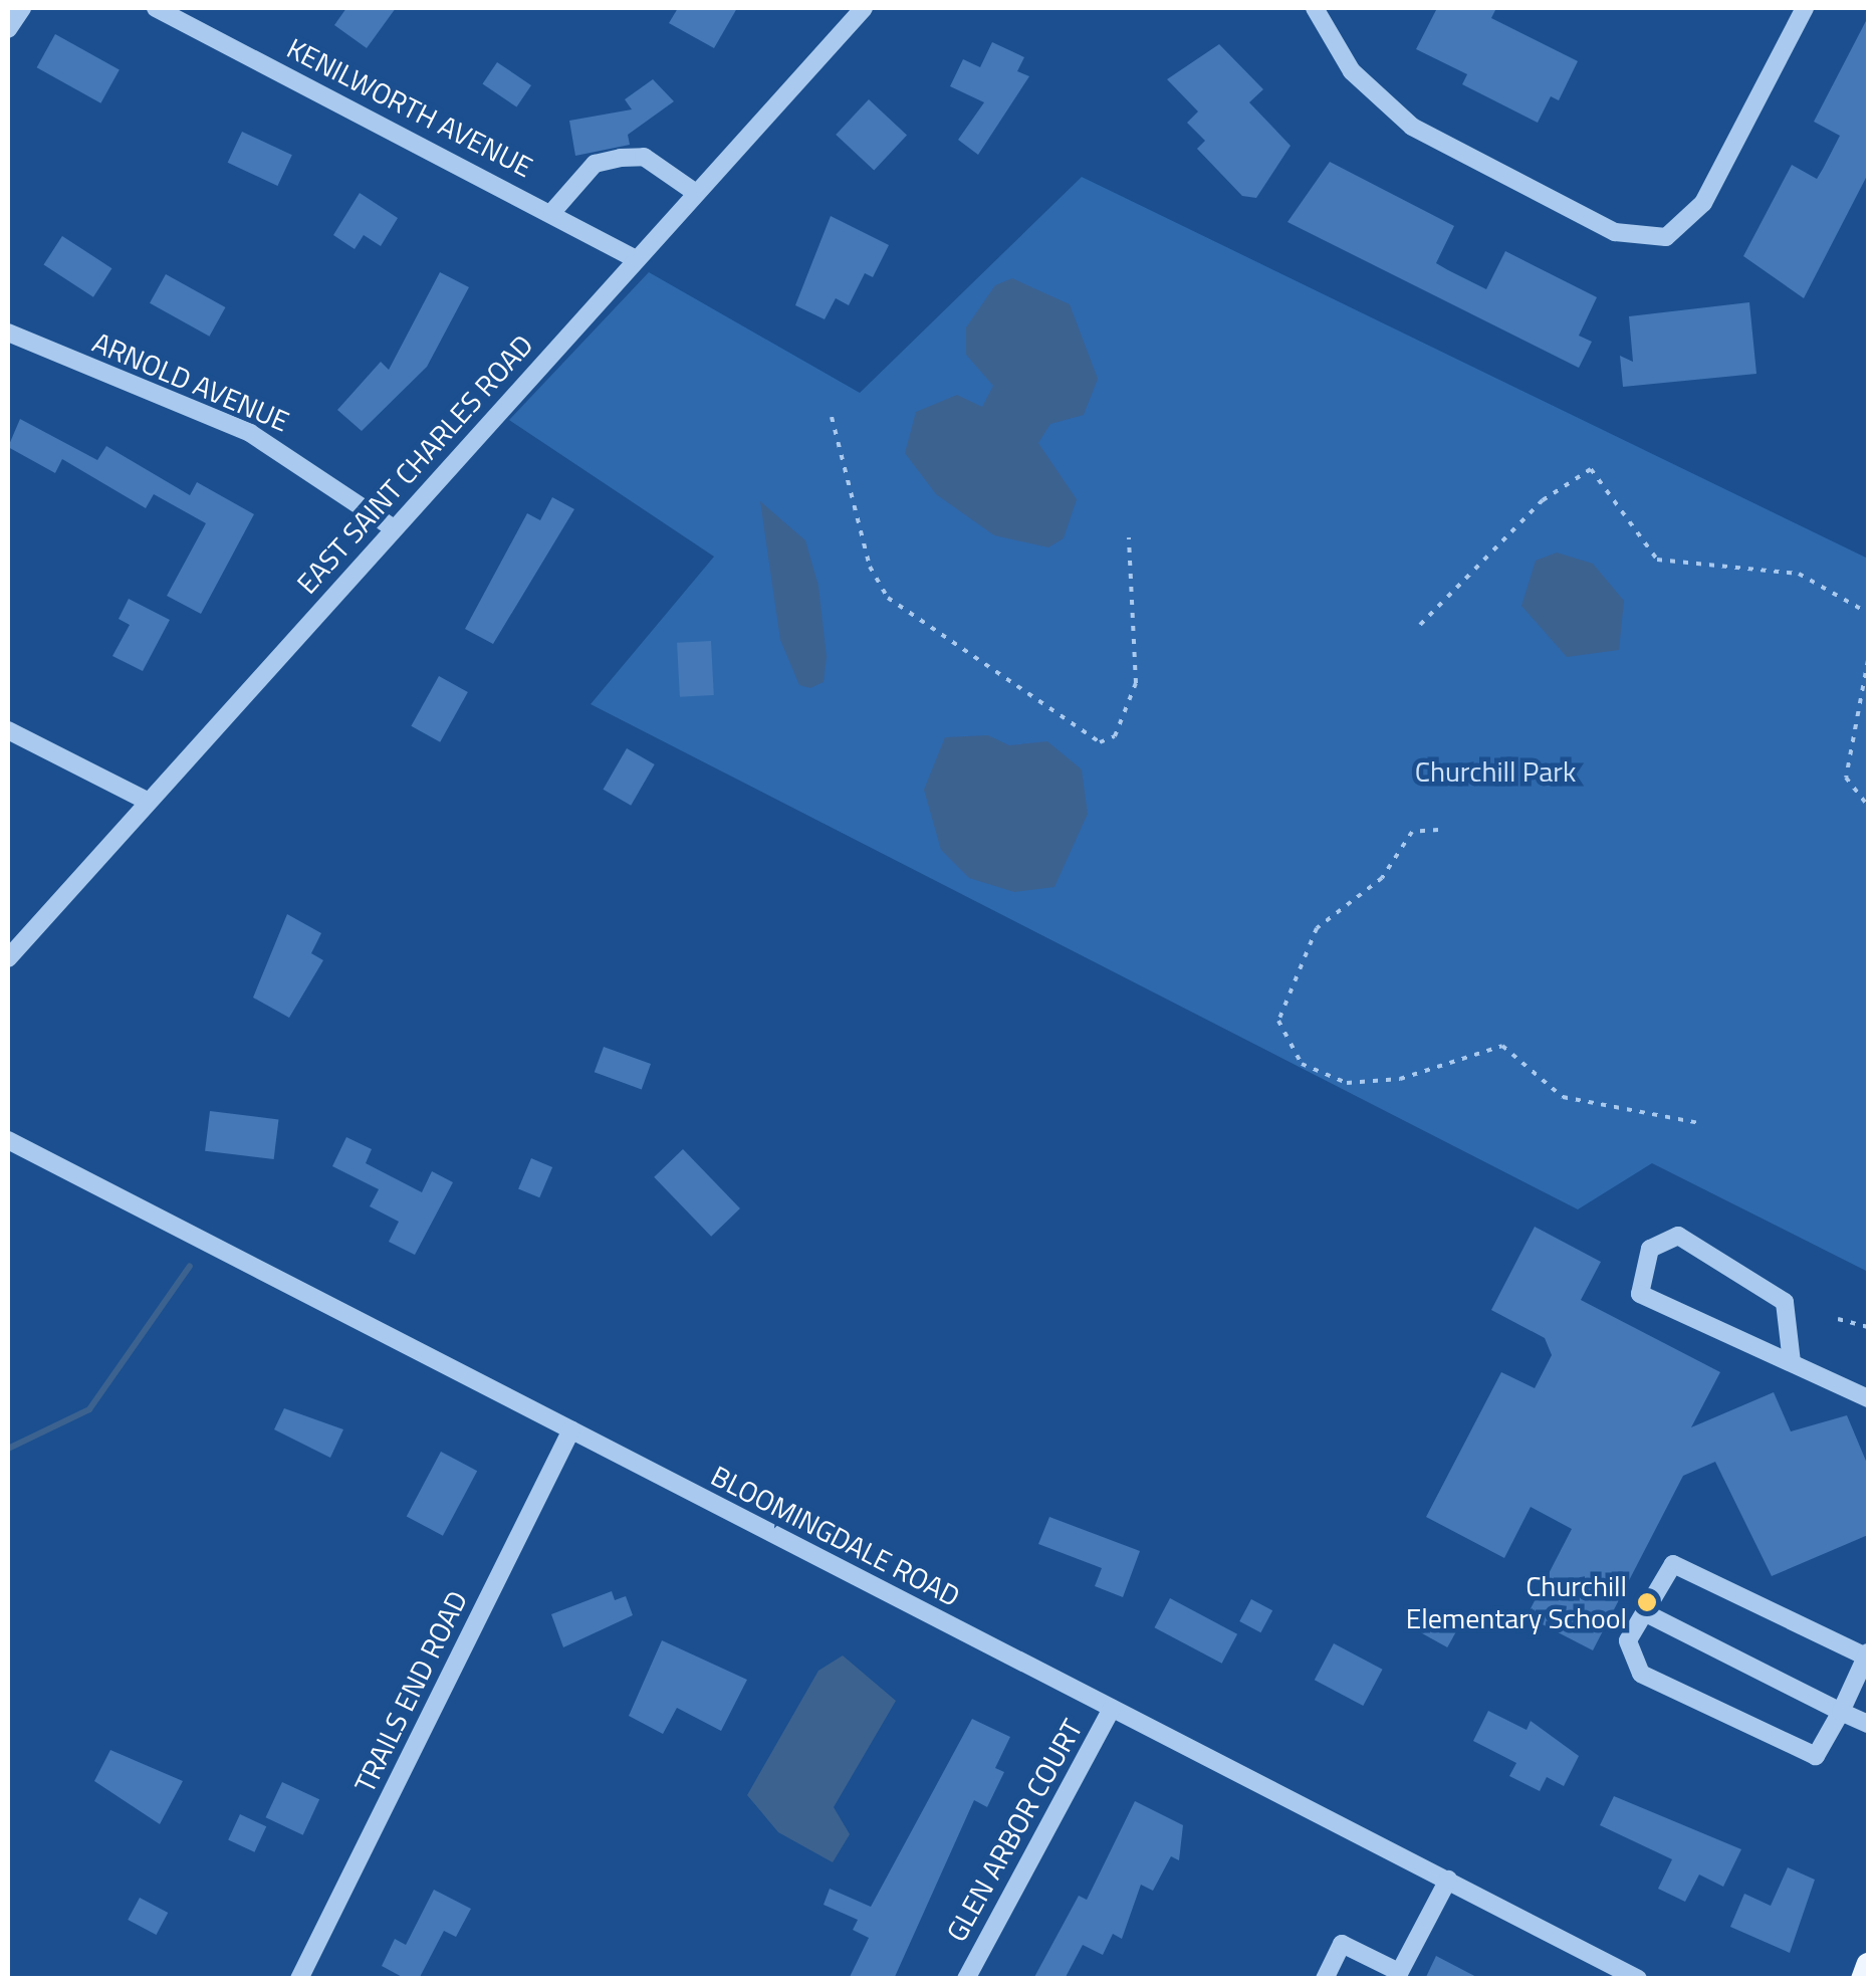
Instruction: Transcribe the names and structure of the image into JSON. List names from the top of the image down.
{
  "streets": {
    "street": [
      "KENILWORTH AVENUE",
      "ARNOLD AVENUE",
      "EAST SAINT CHARLES ROAD",
      "BLOOMINGDALE ROAD",
      "TRAILS END ROAD",
      "GLEN ARBOR COURT"
    ]
  },
  "crossings": [
    ["KENILWORTH AVENUE", "EAST SAINT CHARLES ROAD"],
    ["ARNOLD AVENUE", "EAST SAINT CHARLES ROAD"],
    ["BLOOMINGDALE ROAD", "TRAILS END ROAD"],
    ["BLOOMINGDALE ROAD", "GLEN ARBOR COURT"]
  ],
  "parks": ["Churchill Park"],
  "places": ["Churchill Elementary School"]
}
